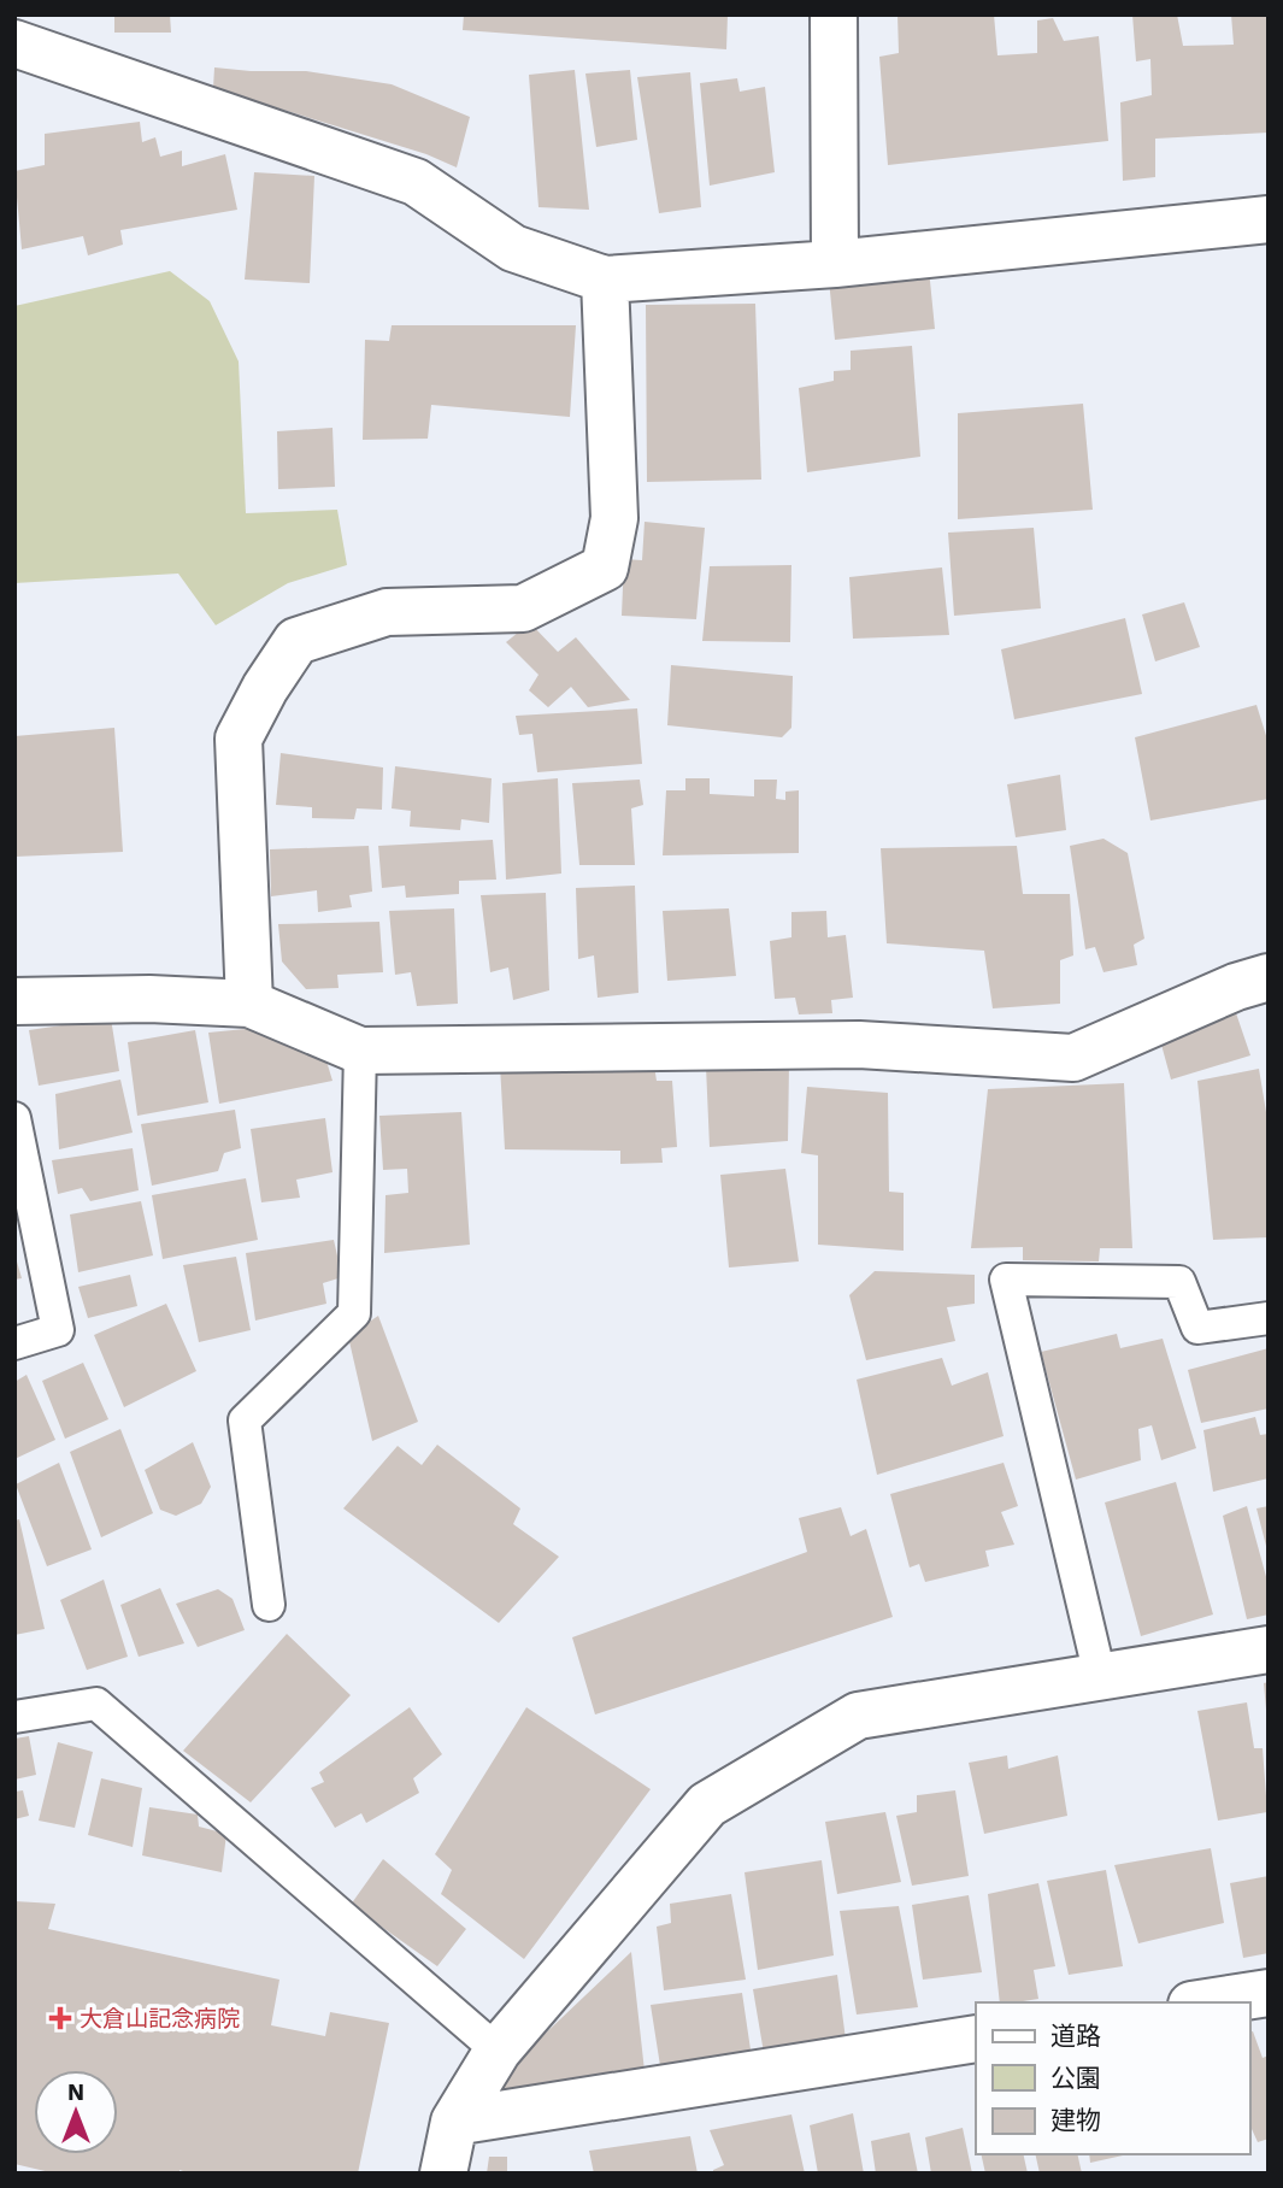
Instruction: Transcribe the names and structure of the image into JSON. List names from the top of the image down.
{
  "places": {
    "health": ["大倉山記念病院"]
  },
  "legend": ["道路", "公園", "建物"],
  "north": "top"
}
